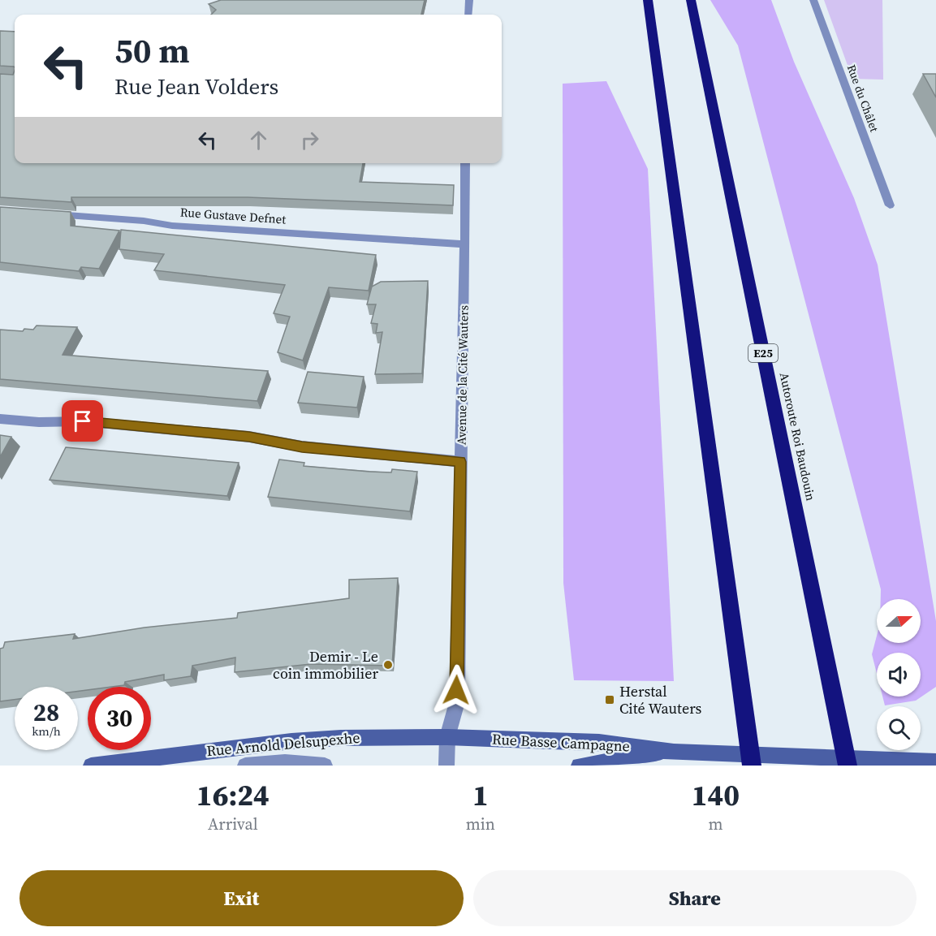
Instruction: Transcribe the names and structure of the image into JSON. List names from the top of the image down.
{
  "streets": {
    "highway": ["E25", "Autoroute Roi Baudouin"],
    "street": [
      "Rue du Châlet",
      "Rue Gustave Defnet",
      "Avenue de la Cité Wauters",
      "Rue Basse Campagne",
      "Rue Arnold Delsupexhe"
    ]
  },
  "crossings": [
    ["Rue Gustave Defnet", "Avenue de la Cité Wauters"],
    ["Avenue de la Cité Wauters", "Rue Basse Campagne"],
    ["Avenue de la Cité Wauters", "Rue Arnold Delsupexhe"],
    ["Rue Basse Campagne", "Rue Arnold Delsupexhe"]
  ],
  "places": {
    "other": ["Demir - Le coin immobilier"],
    "transit": ["Herstal Cité Wauters"]
  },
  "north": "right",
  "page": {
    "turn": ["50 m", "Rue Jean Volders"],
    "speed": "28 km/h",
    "limit": "30",
    "eta": [
      "16:24",
      "Arrival",
      "1",
      "min",
      "140",
      "m"
    ],
    "buttons": ["Exit", "Share"]
  }
}
